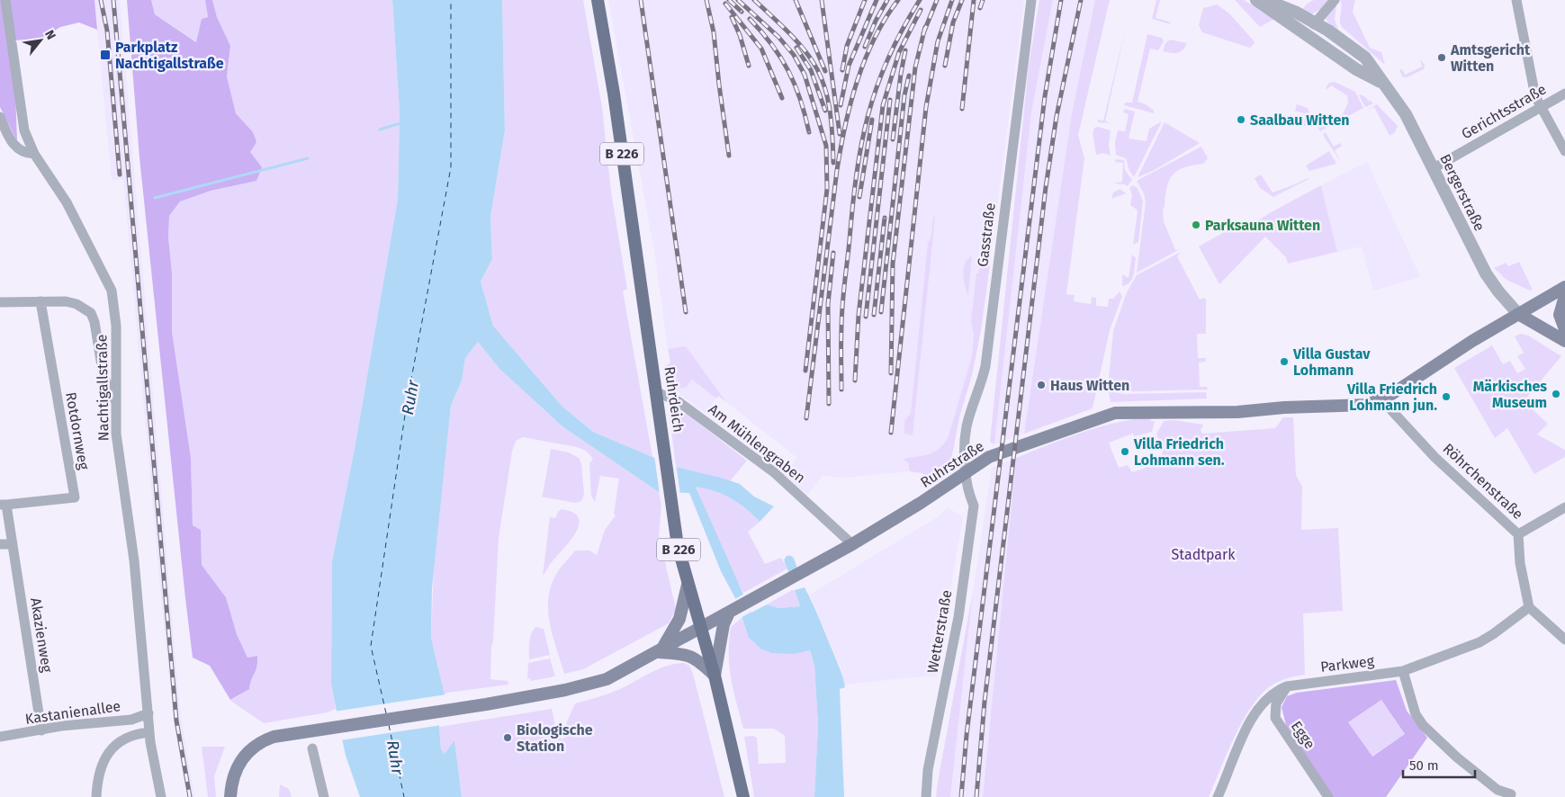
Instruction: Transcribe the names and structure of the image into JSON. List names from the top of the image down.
{
  "streets": {
    "main road": ["B 226", "Ruhrdeich", "Ruhrstraße"],
    "street": [
      "Gerichtsstraße",
      "Bergerstraße",
      "Gasstraße",
      "Nachtigallstraße",
      "Rotdornweg",
      "Am Mühlengraben",
      "Röhrchenstraße",
      "Wetterstraße",
      "Akazienweg",
      "Parkweg",
      "Kastanienallee",
      "Egge"
    ]
  },
  "crossings": [
    ["Gerichtsstraße", "Bergerstraße"],
    ["Gasstraße", "Ruhrstraße"],
    ["Gasstraße", "Wetterstraße"],
    ["Nachtigallstraße", "Kastanienallee"],
    ["Ruhrdeich", "Am Mühlengraben"],
    ["Ruhrdeich", "Ruhrstraße"],
    ["Rotdornweg", "Akazienweg"],
    ["Am Mühlengraben", "Ruhrstraße"],
    ["Ruhrstraße", "Röhrchenstraße"],
    ["Ruhrstraße", "Wetterstraße"],
    ["Röhrchenstraße", "Parkweg"],
    ["Akazienweg", "Kastanienallee"],
    ["Parkweg", "Egge"]
  ],
  "water": ["Ruhr"],
  "parks": ["Stadtpark"],
  "places": {
    "transit": ["Parkplatz Nachtigallstraße"],
    "other": [
      "Amtsgericht Witten",
      "Saalbau Witten",
      "Parksauna Witten",
      "Villa Gustav Lohmann",
      "Haus Witten",
      "Märkisches Museum",
      "Villa Friedrich Lohmann jun.",
      "Villa Friedrich Lohmann sen.",
      "Biologische Station"
    ]
  },
  "scale_bar": "50 m",
  "north": "top right"
}
